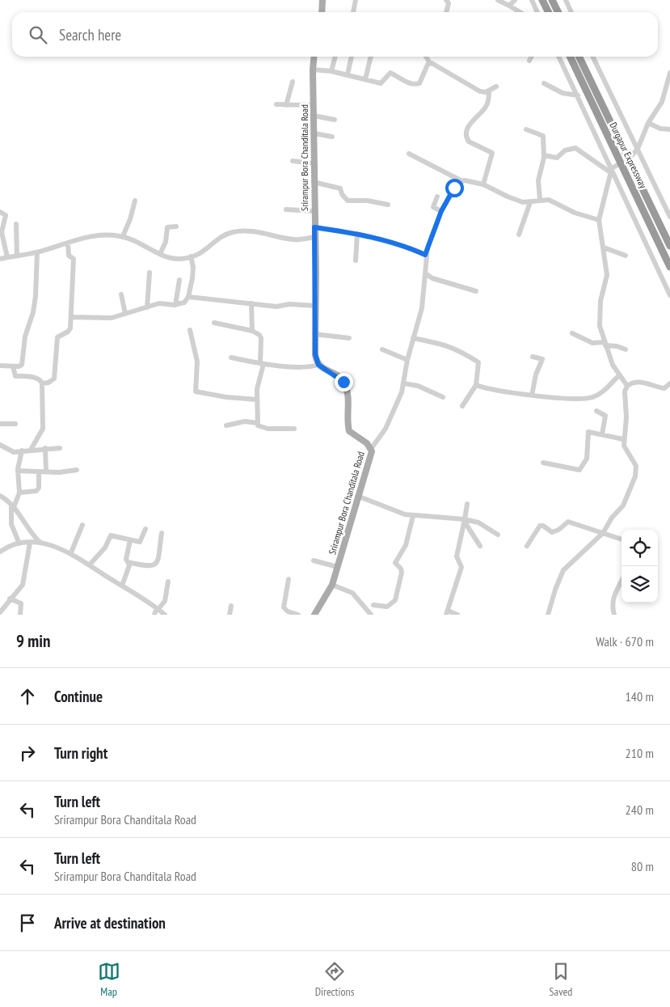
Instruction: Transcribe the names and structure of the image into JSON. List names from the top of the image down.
{
  "streets": {
    "highway": ["Durgapur Expressway"],
    "main road": ["Srirampur Bora Chanditala Road"]
  },
  "page": {
    "search": "Search here",
    "heading": ["9 min", "Walk · 670 m"],
    "list": [
      ["Continue", "140 m"],
      ["Turn right", "210 m"],
      ["Turn left", "Srirampur Bora Chanditala Road", "240 m"],
      ["Turn left", "Srirampur Bora Chanditala Road", "80 m"],
      "Arrive at destination"
    ],
    "nav": ["Map", "Directions", "Saved"]
  }
}
